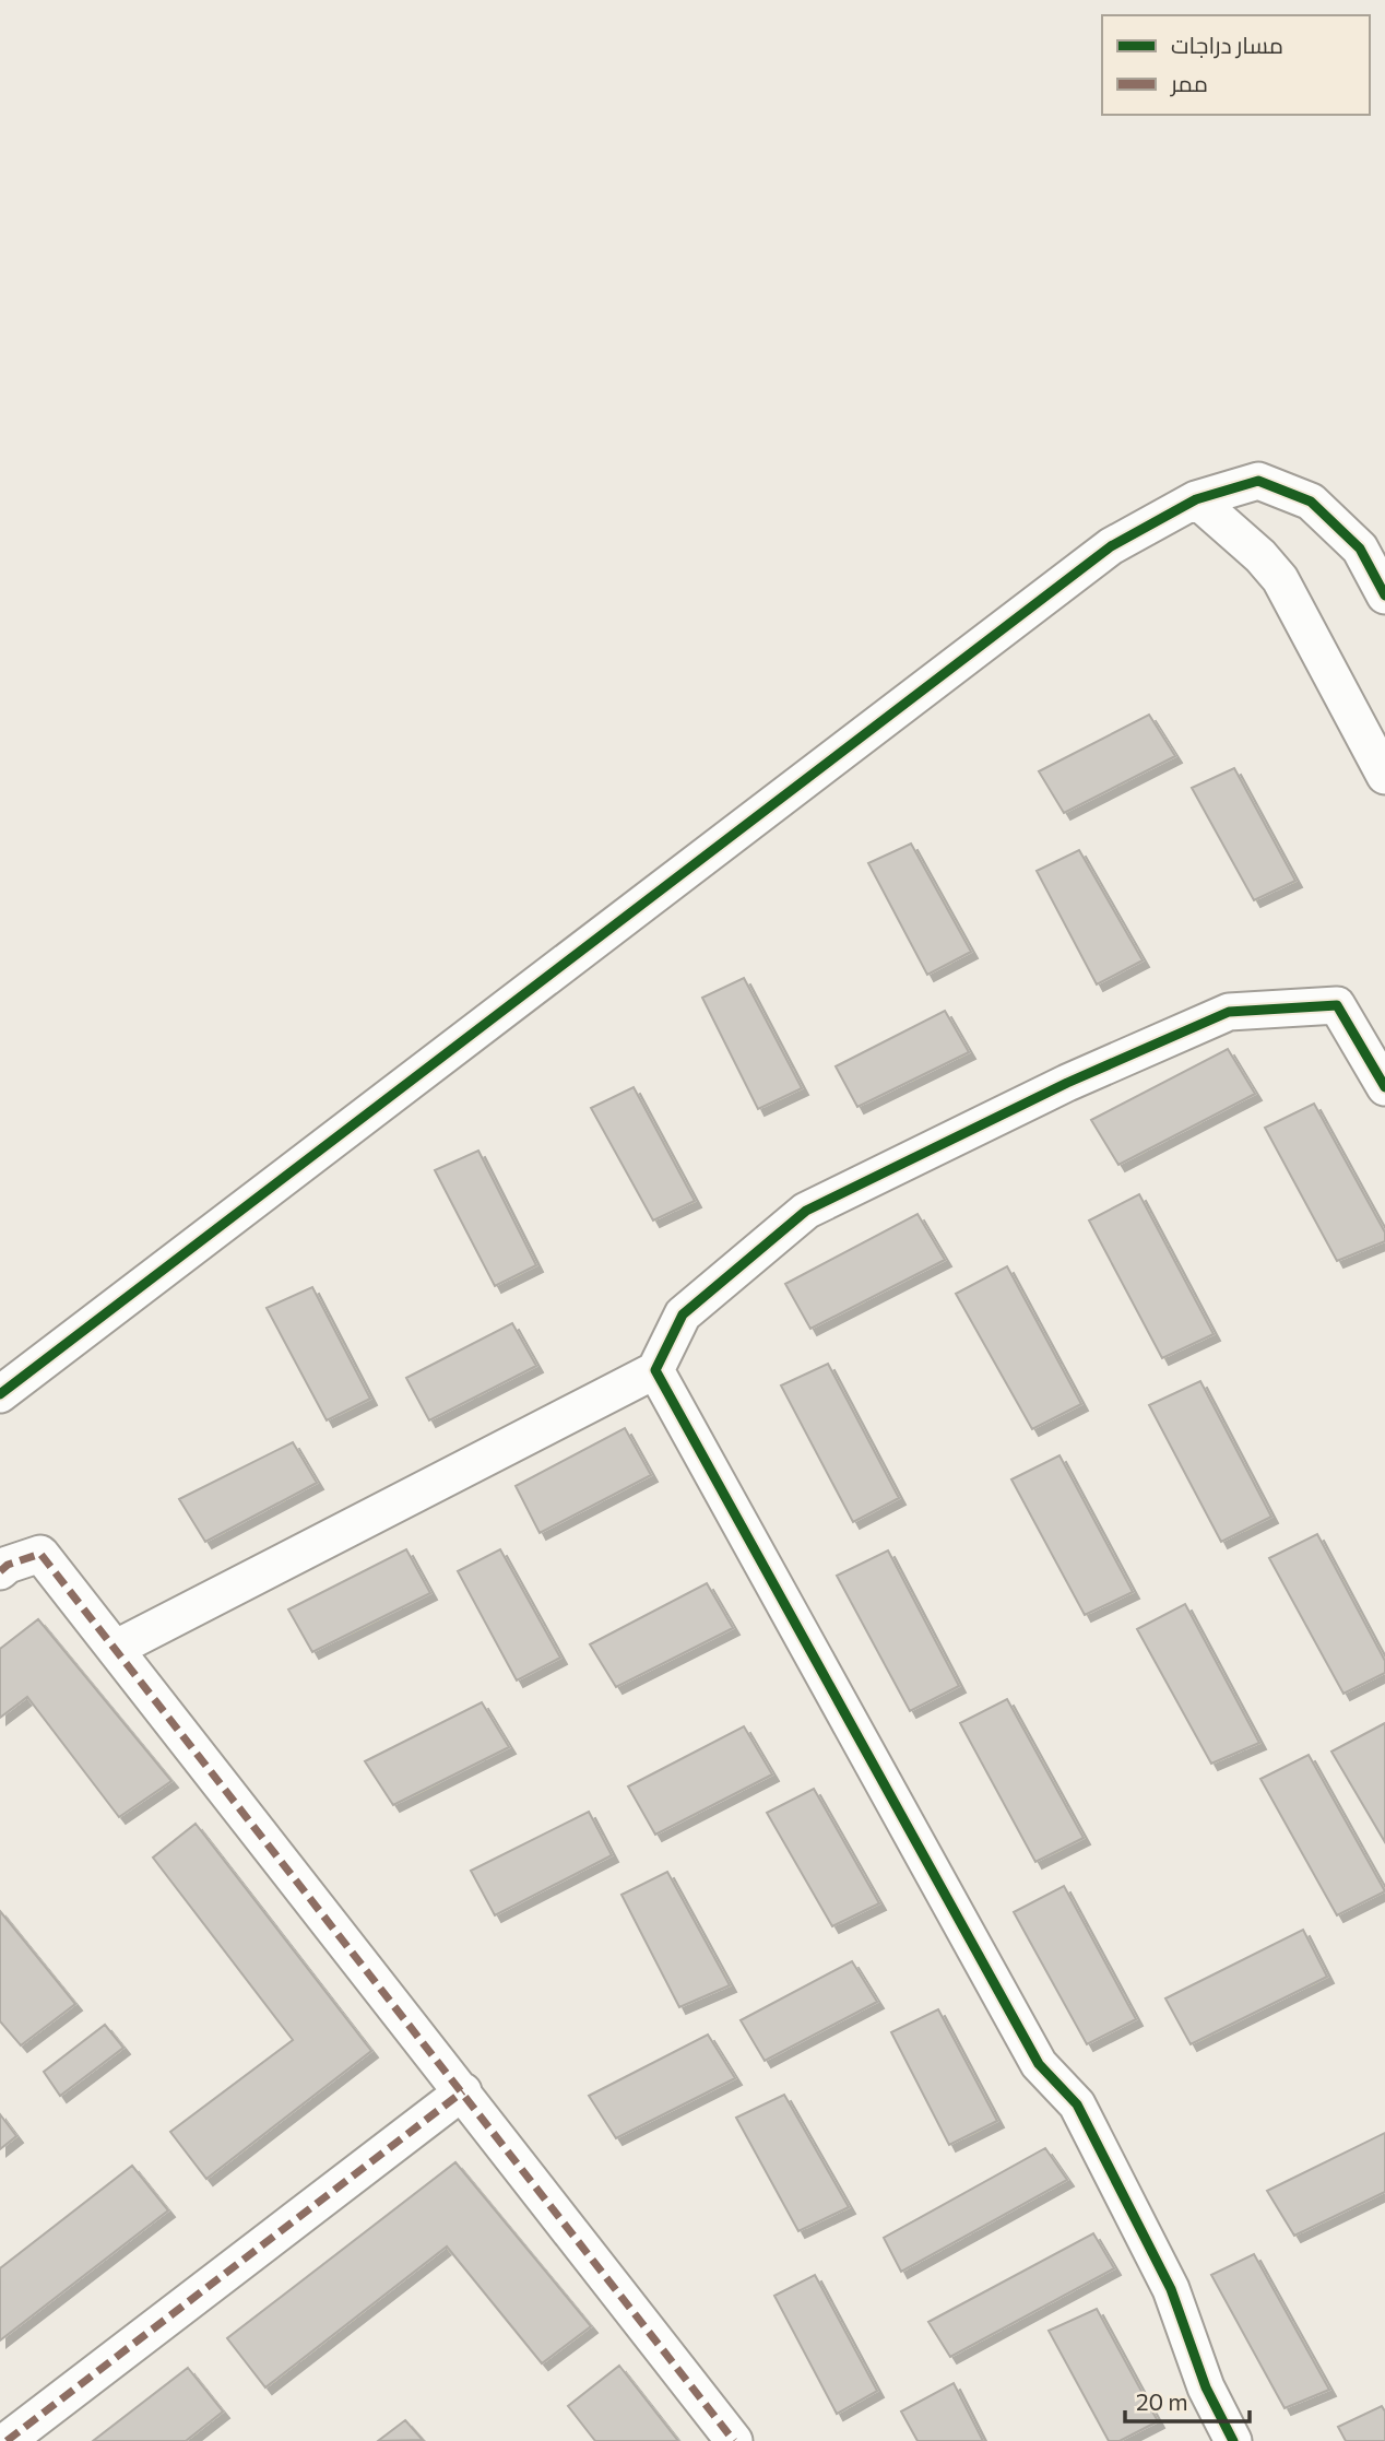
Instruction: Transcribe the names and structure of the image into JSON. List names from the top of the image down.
{
  "legend": ["مسار دراجات", "ممر"],
  "scale_bar": "20 m"
}
